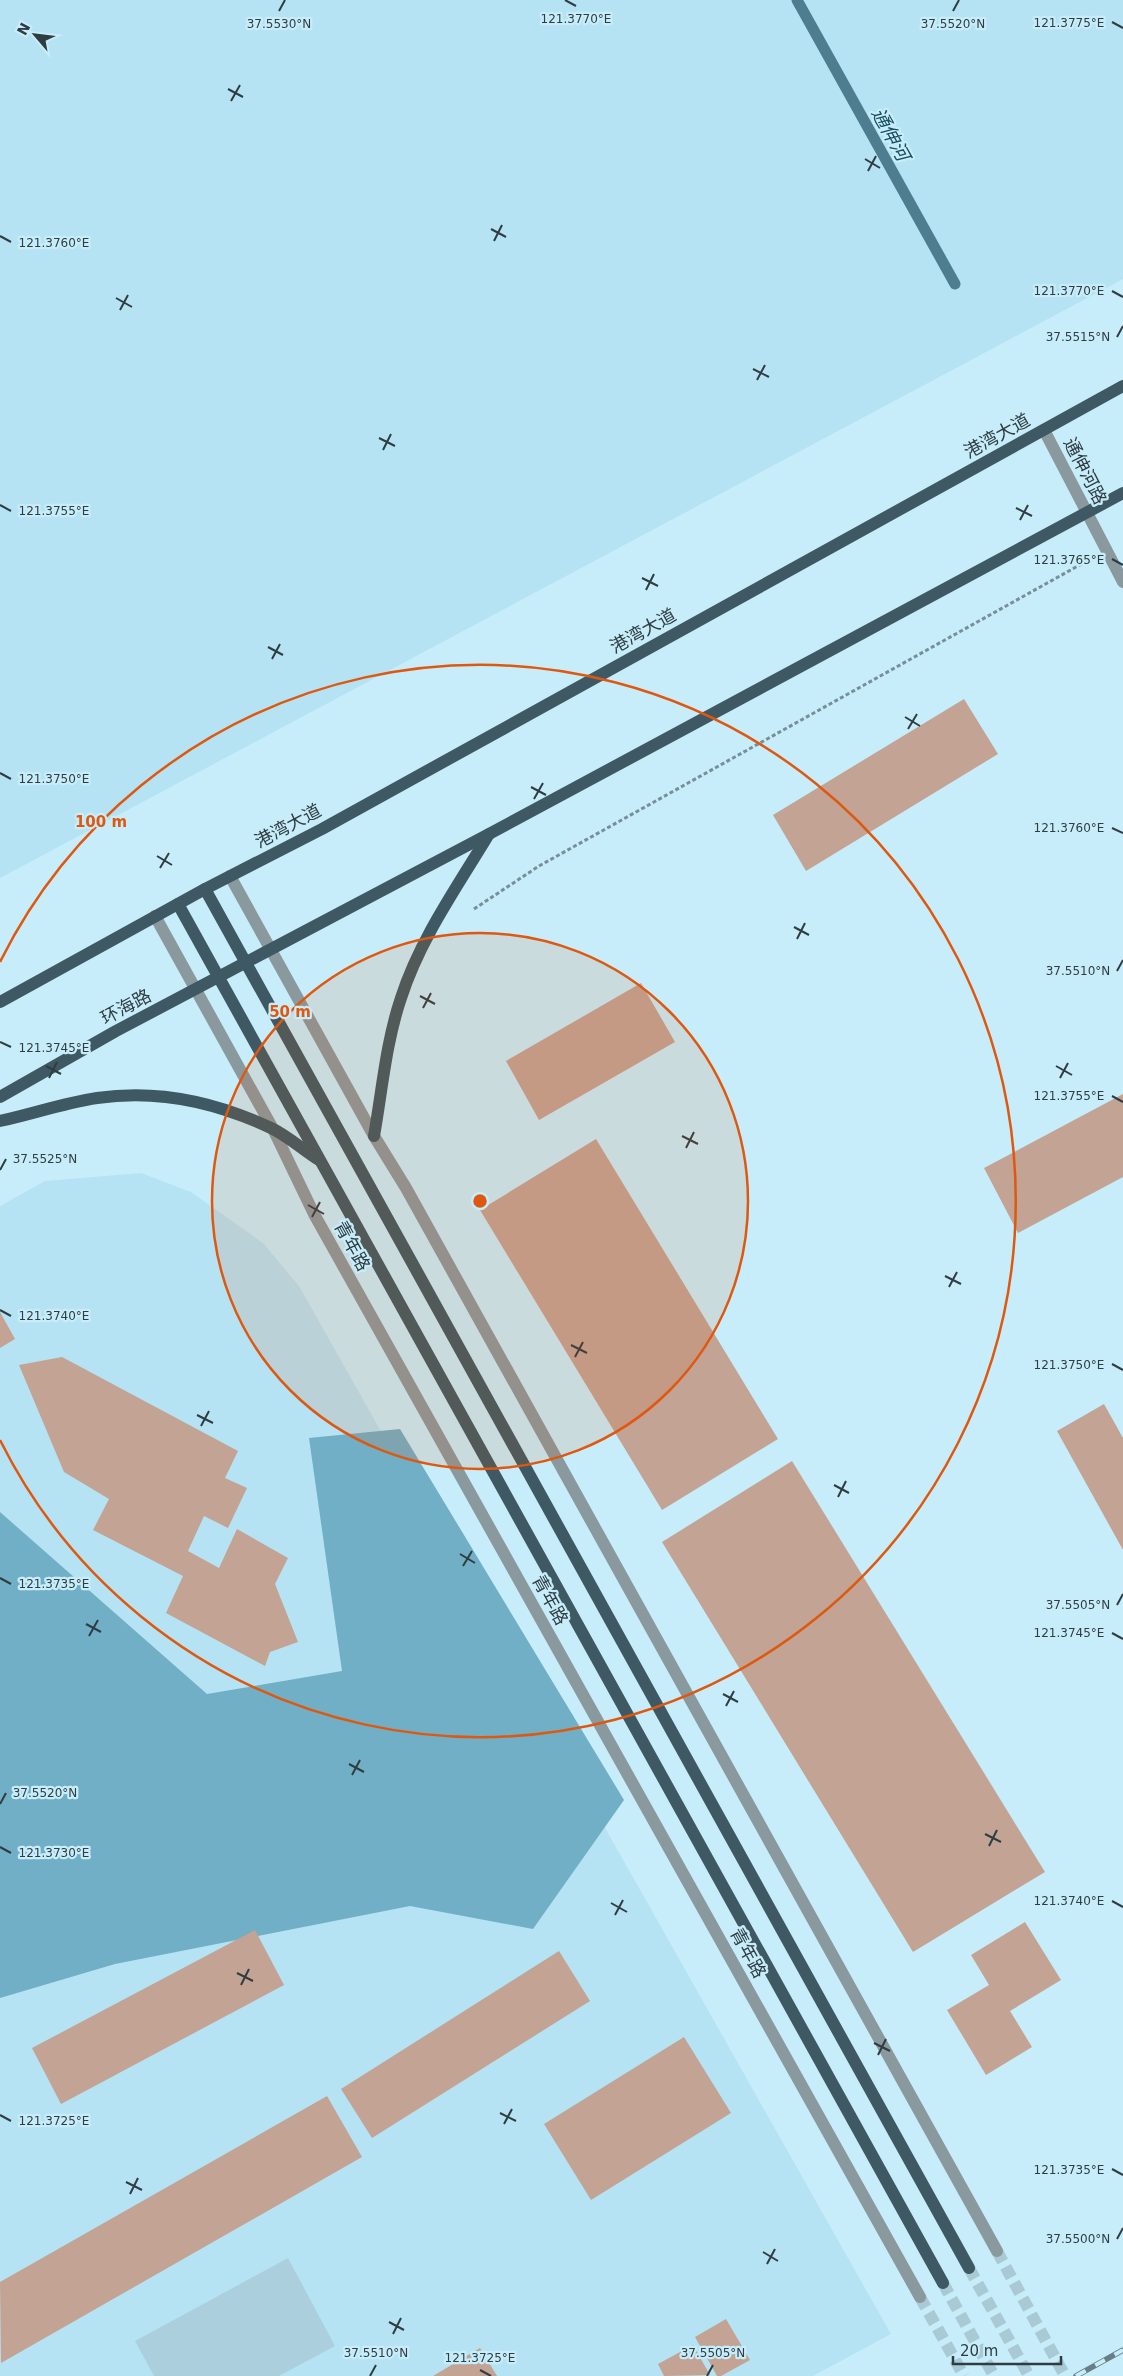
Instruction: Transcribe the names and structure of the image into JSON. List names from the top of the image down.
{
  "streets": {
    "main road": ["港湾大道", "环海路", "青年路"],
    "street": ["通伸河路"]
  },
  "crossings": [
    ["港湾大道", "通伸河路"],
    ["港湾大道", "青年路"],
    ["环海路", "青年路"]
  ],
  "water": ["通伸河"],
  "scale_bar": "20 m",
  "north": "top left",
  "coordinates": [
    "121.3770°E",
    "121.3775°E",
    "37.5530°N",
    "37.5520°N",
    "121.3760°E",
    "37.5515°N",
    "121.3755°E",
    "121.3765°E",
    "121.3750°E",
    "37.5510°N",
    "121.3745°E",
    "37.5525°N",
    "121.3740°E",
    "121.3735°E",
    "37.5505°N",
    "121.3730°E",
    "121.3725°E",
    "37.5500°N"
  ],
  "rings": ["100 m", "50 m"]
}
